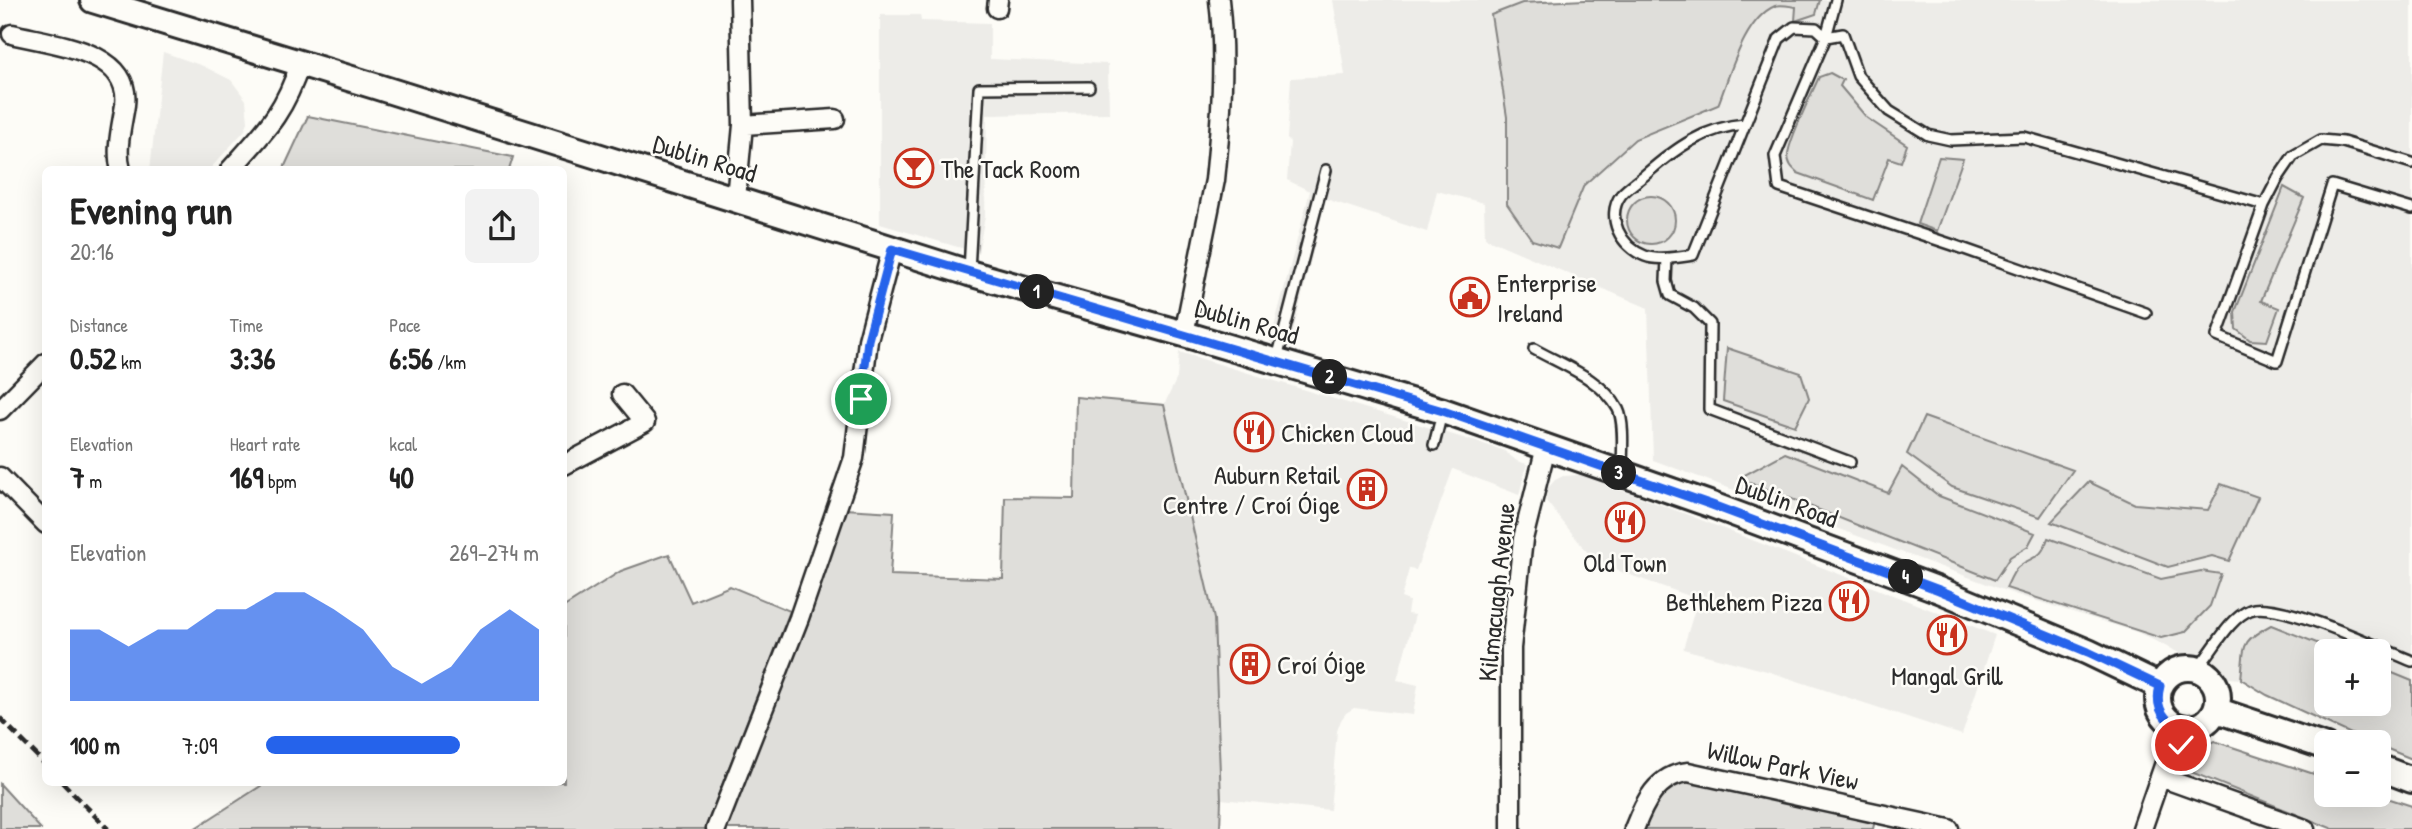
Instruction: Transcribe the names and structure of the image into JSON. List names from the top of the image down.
{
  "streets": {
    "main road": ["Dublin Road"],
    "street": ["Kilmacuagh Avenue", "Willow Park View"]
  },
  "crossings": [
    ["Dublin Road", "Kilmacuagh Avenue"]
  ],
  "places": {
    "bar": ["The Tack Room"],
    "public building": ["Enterprise Ireland"],
    "restaurant": [
      "Chicken Cloud",
      "Old Town",
      "Bethlehem Pizza",
      "Mangal Grill"
    ],
    "building": ["Auburn Retail Centre / Croí Óige", "Croí Óige"]
  },
  "page": {
    "heading": ["Evening run", "20:16"],
    "pins": [
      "1",
      "2",
      "3",
      "4"
    ],
    "stats": [
      ["Distance", "0.52 km"],
      ["Time", "3:36"],
      ["Pace", "6:56 /km"],
      ["Elevation", "7 m"],
      ["Heart rate", "169 bpm"],
      ["kcal", "40"]
    ],
    "chart": ["Elevation", "269–274 m"],
    "map_buttons": ["+", "−"],
    "list": [
      {
        "name": "100 m",
        "note": "7:09"
      }
    ]
  }
}
